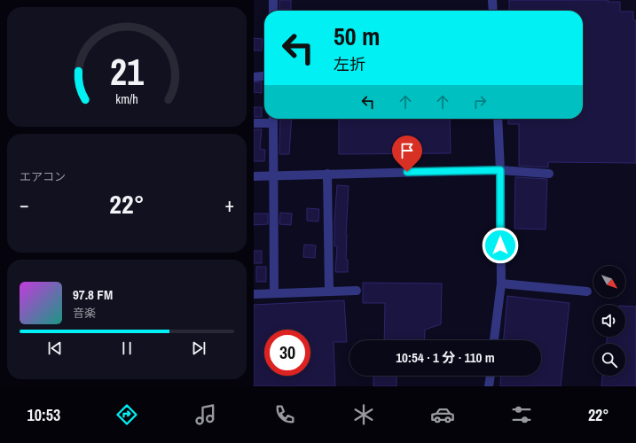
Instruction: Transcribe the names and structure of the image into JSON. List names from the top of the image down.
{
  "north": "bottom right",
  "page": {
    "turn": ["50 m", "左折"],
    "tile": "エアコン",
    "heat": ["−", "22°", "+"],
    "song": ["97.8 FM", "音楽"],
    "limit": "30",
    "trip": "10:54 · 1 分 · 110 m",
    "tabs": ["10:53", "22°"],
    "gauge": ["21", "km/h"]
  }
}
